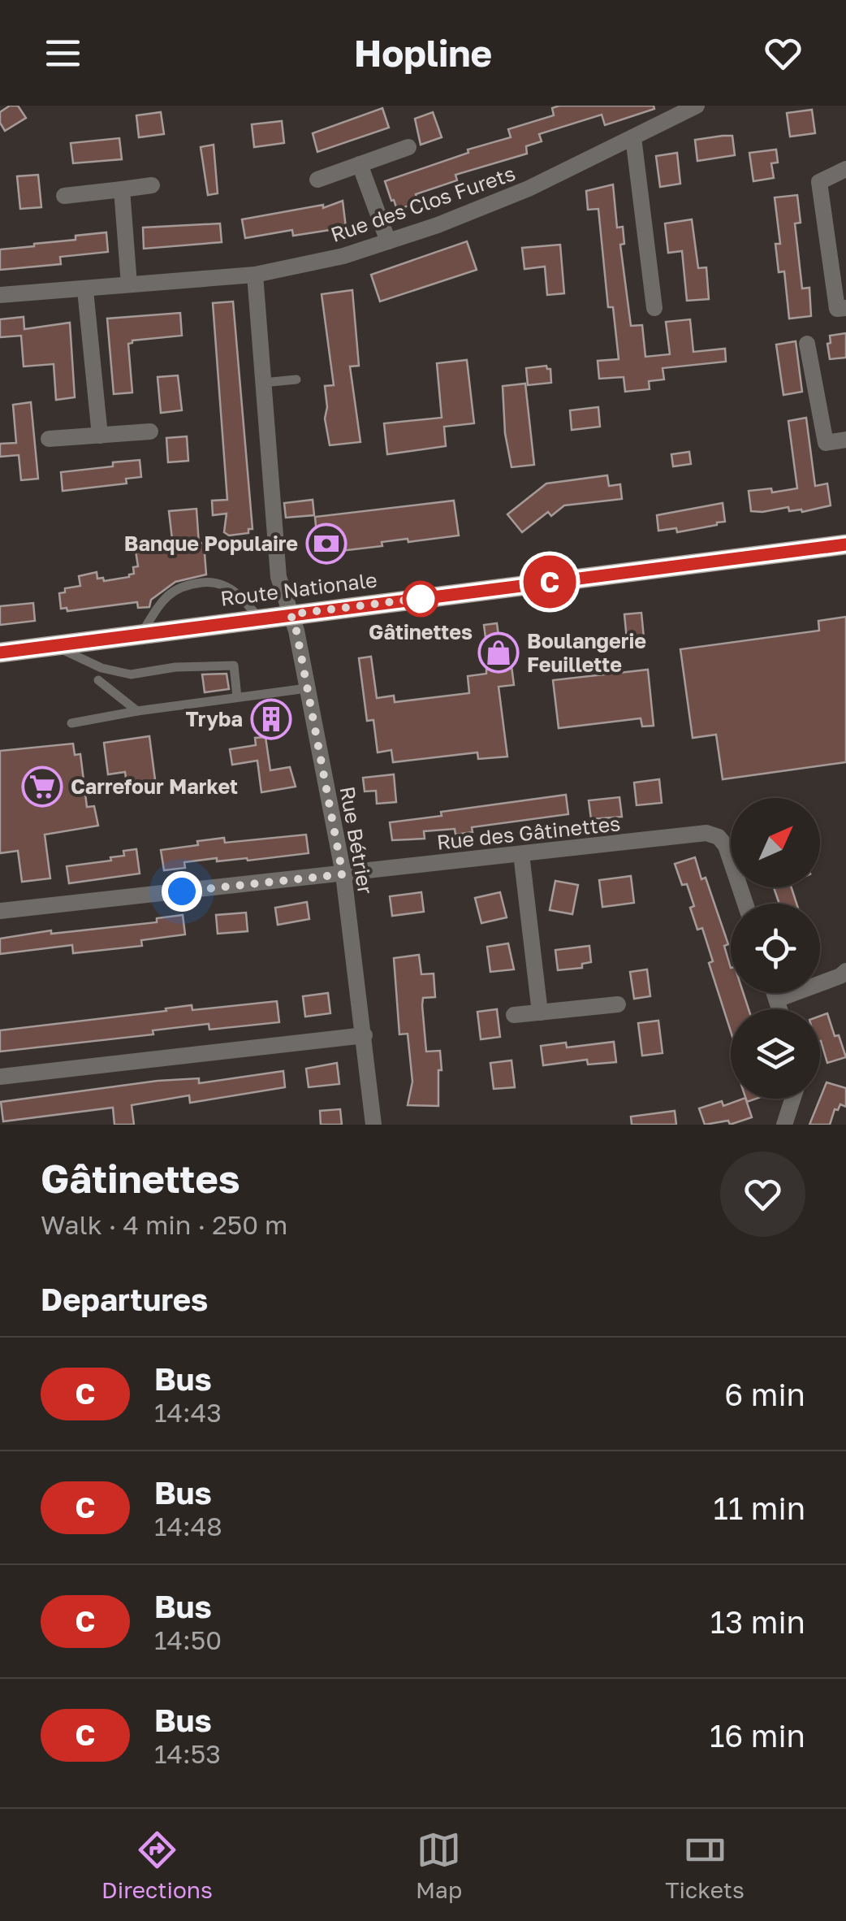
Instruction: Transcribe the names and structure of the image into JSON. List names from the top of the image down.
{
  "streets": {
    "main road": ["Route Nationale"],
    "street": ["Rue des Clos Furets", "Rue des Gâtinettes", "Rue Bétrier"]
  },
  "crossings": [
    ["Rue des Clos Furets", "Rue Bétrier"],
    ["Route Nationale", "Rue Bétrier"],
    ["Rue des Gâtinettes", "Rue Bétrier"]
  ],
  "places": {
    "bank": ["Banque Populaire"],
    "other": ["Gâtinettes"],
    "shop": ["Boulangerie Feuillette"],
    "building": ["Tryba"],
    "supermarket": ["Carrefour Market"]
  },
  "lines": ["bus line C"],
  "north": "top right",
  "page": {
    "header": "Hopline",
    "on_map": "C",
    "heading": [
      ["Gâtinettes", "Walk · 4 min · 250 m"],
      "Departures"
    ],
    "list": [
      {
        "mark": "C",
        "name": "Bus",
        "note": "14:43",
        "value": "6 min"
      },
      {
        "mark": "C",
        "name": "Bus",
        "note": "14:48",
        "value": "11 min"
      },
      {
        "mark": "C",
        "name": "Bus",
        "note": "14:50",
        "value": "13 min"
      },
      {
        "mark": "C",
        "name": "Bus",
        "note": "14:53",
        "value": "16 min"
      }
    ],
    "tabs": ["Directions", "Map", "Tickets"]
  }
}
